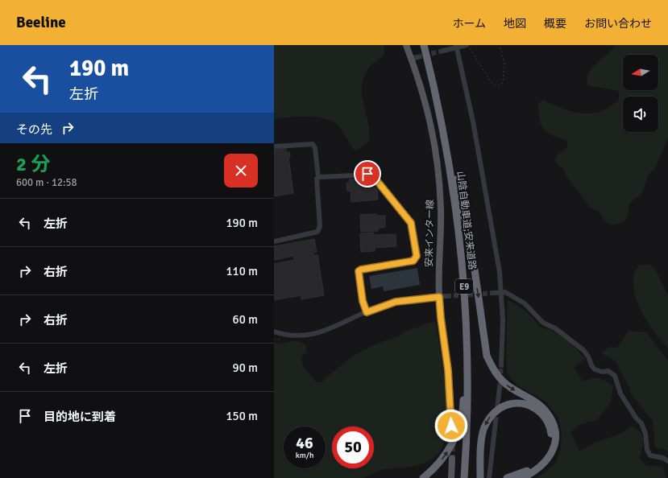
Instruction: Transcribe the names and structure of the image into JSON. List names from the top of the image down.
{
  "streets": {
    "highway": ["山陰自動車道;安来道路", "E9"],
    "main road": ["安来インター線"]
  },
  "north": "left",
  "page": {
    "header": "Beeline",
    "nav": [
      "ホーム",
      "地図",
      "概要",
      "お問い合わせ"
    ],
    "turn": ["190 m", "左折"],
    "then": "その先",
    "heading": ["2 分", "600 m · 12:58"],
    "list": [
      {
        "name": "左折",
        "value": "190 m"
      },
      {
        "name": "右折",
        "value": "110 m"
      },
      {
        "name": "右折",
        "value": "60 m"
      },
      {
        "name": "左折",
        "value": "90 m"
      },
      {
        "name": "目的地に到着",
        "value": "150 m"
      }
    ],
    "speed": "46 km/h",
    "limit": "50"
  }
}
